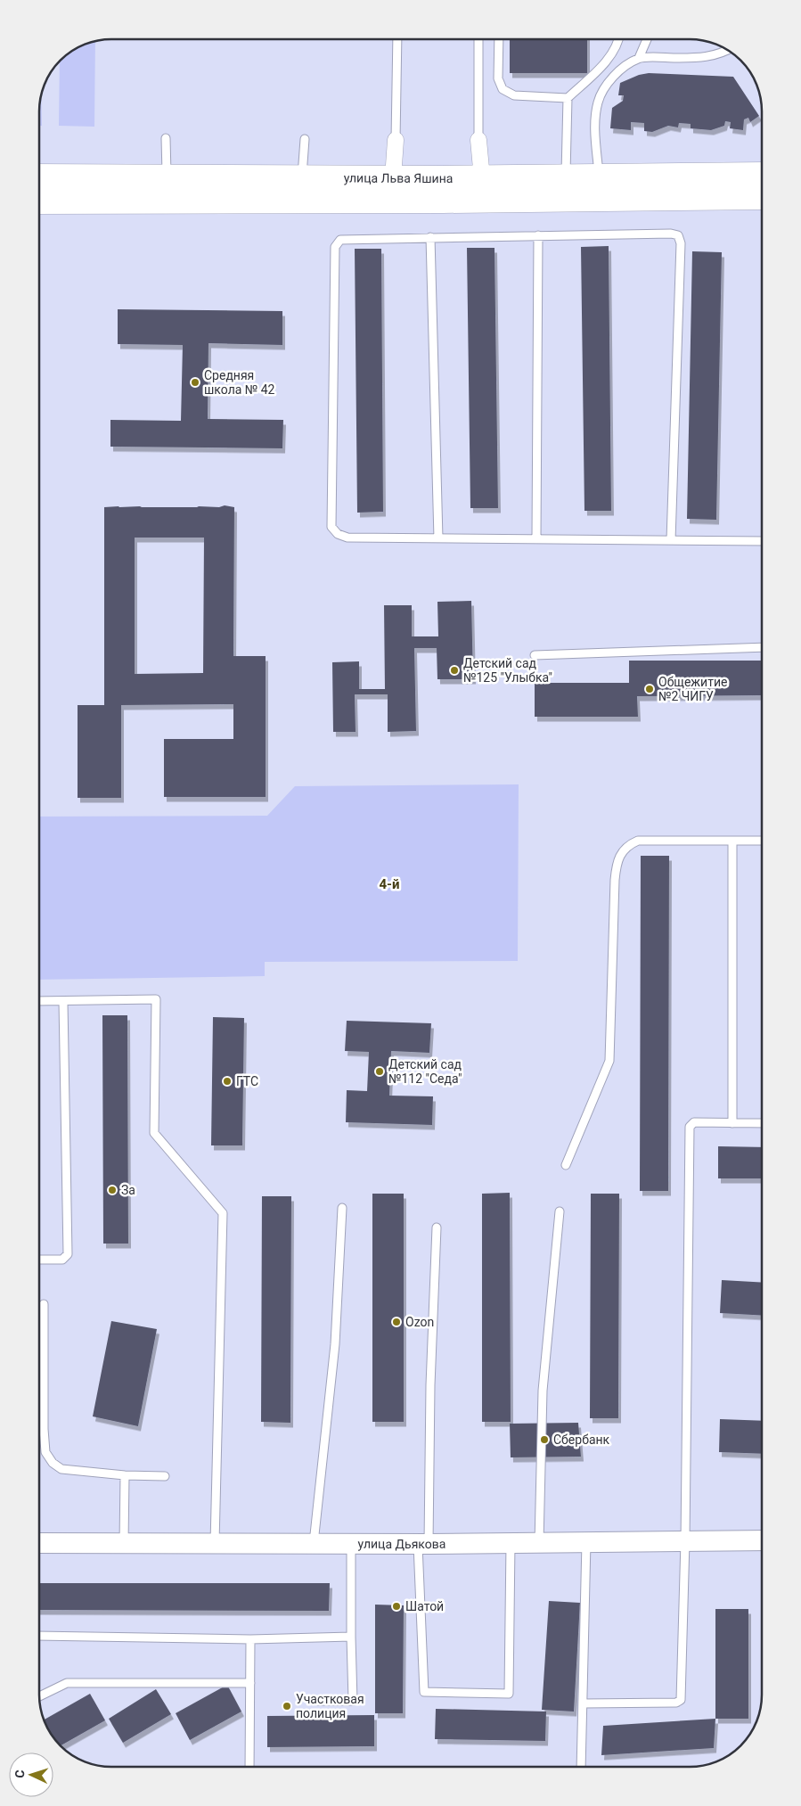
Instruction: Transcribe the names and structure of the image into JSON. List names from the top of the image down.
{
  "streets": {
    "main road": ["улица Льва Яшина"],
    "street": ["улица Дьякова"]
  },
  "districts": ["4-й"],
  "places": [
    "Средняя школа № 42",
    "Детский сад №125 \"Улыбка\"",
    "Общежитие №2 ЧИГУ",
    "Детский сад №112 \"Седа\"",
    "ГТС",
    "За",
    "Ozon",
    "Сбербанк",
    "Шатой",
    "Участковая полиция"
  ],
  "north": "left"
}
